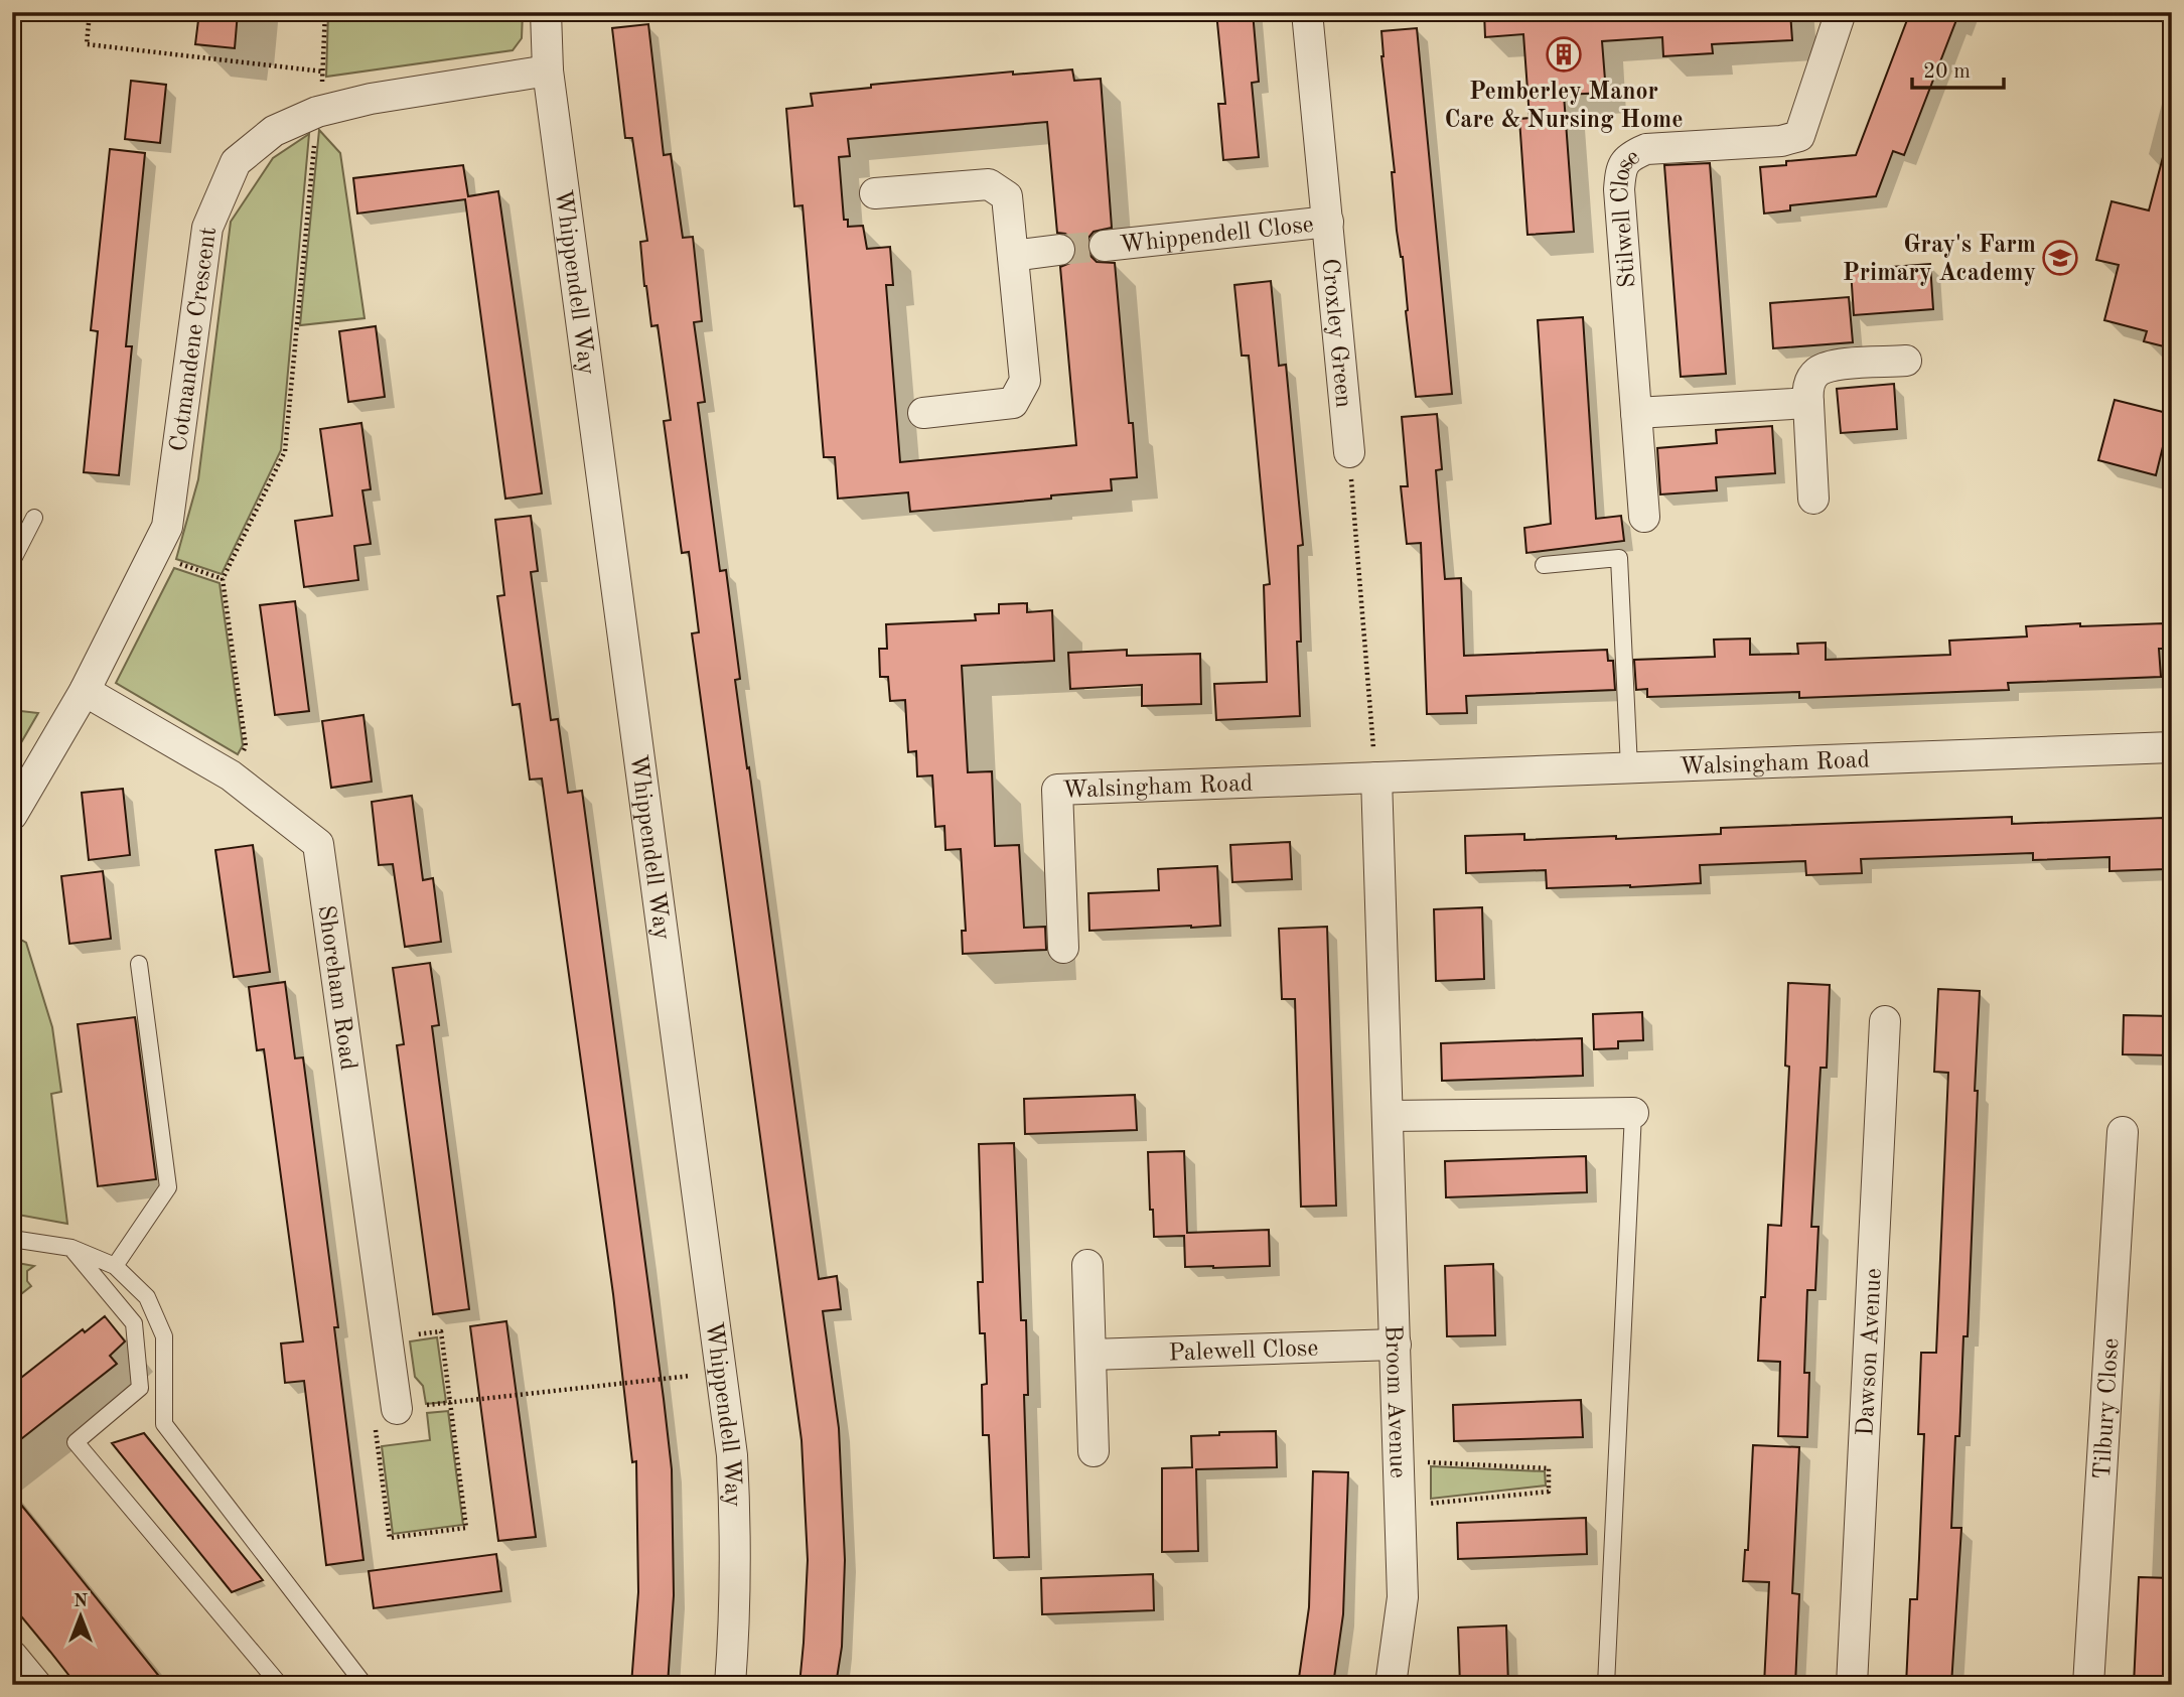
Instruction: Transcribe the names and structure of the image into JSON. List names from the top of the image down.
{
  "streets": {
    "street": [
      "Stilwell Close",
      "Whippendell Close",
      "Whippendell Way",
      "Croxley Green",
      "Cotmandene Crescent",
      "Walsingham Road",
      "Shoreham Road",
      "Palewell Close",
      "Dawson Avenue",
      "Broom Avenue",
      "Tilbury Close"
    ]
  },
  "crossings": [
    ["Whippendell Close", "Croxley Green"],
    ["Whippendell Way", "Cotmandene Crescent"],
    ["Cotmandene Crescent", "Shoreham Road"],
    ["Walsingham Road", "Broom Avenue"],
    ["Palewell Close", "Broom Avenue"]
  ],
  "places": {
    "building": ["Pemberley Manor Care & Nursing Home"],
    "school or university": ["Gray's Farm Primary Academy"]
  },
  "scale_bar": "20 m",
  "north": "top"
}
